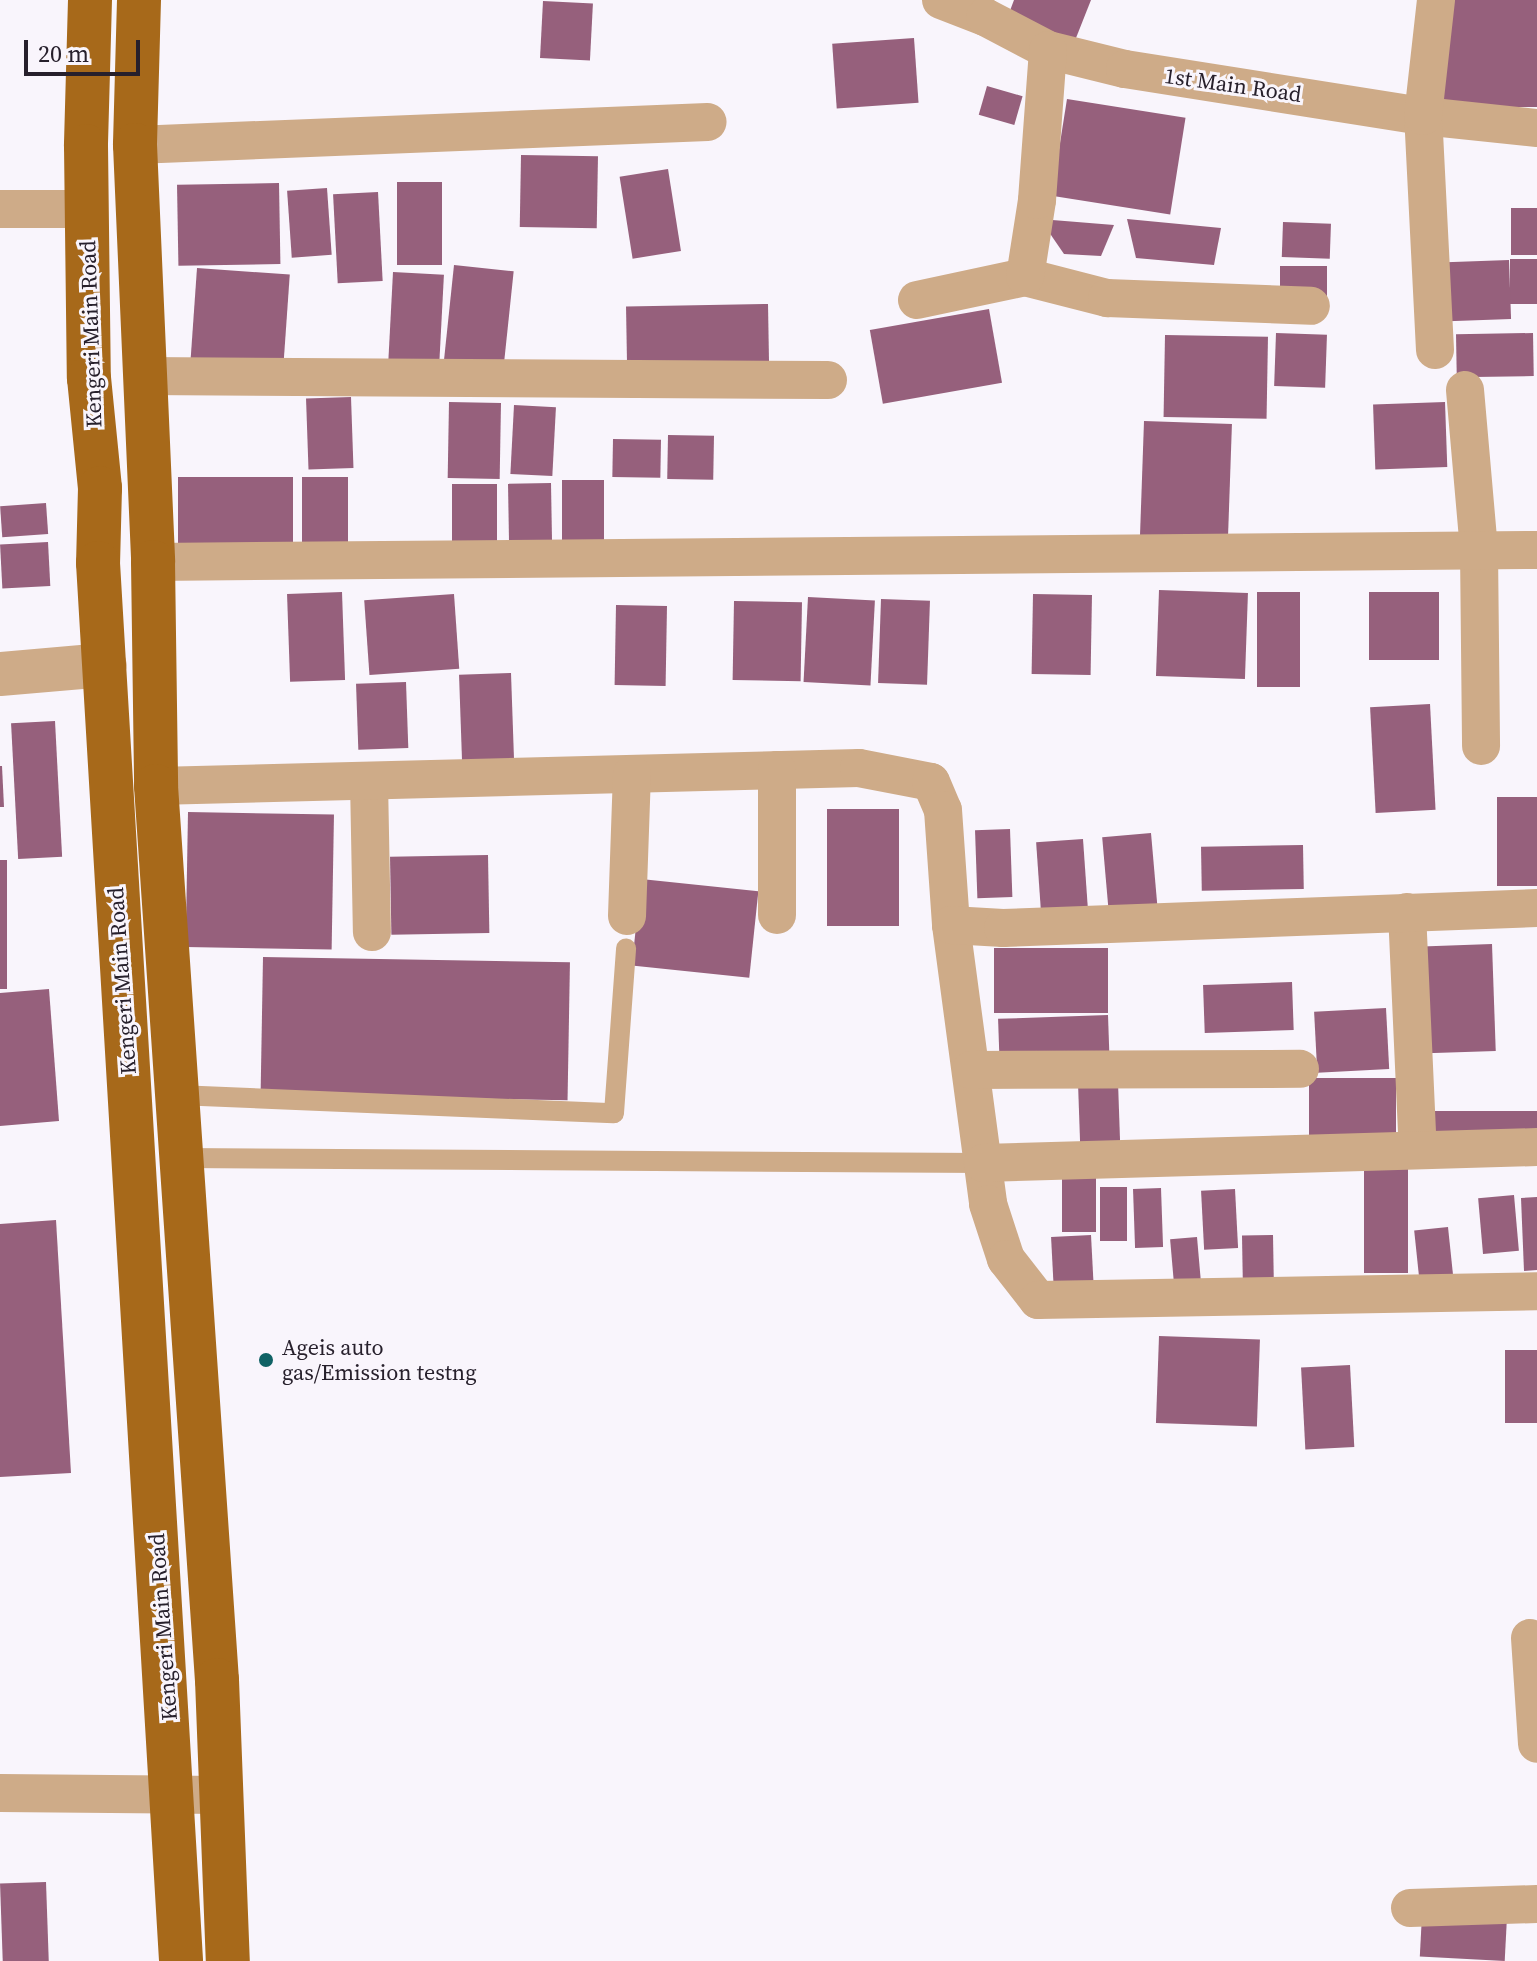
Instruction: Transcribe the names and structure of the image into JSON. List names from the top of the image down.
{
  "streets": {
    "main road": ["Kengeri Main Road"],
    "street": ["1st Main Road"]
  },
  "places": ["Ageis auto gas/Emission testng"],
  "scale_bar": "20 m"
}
